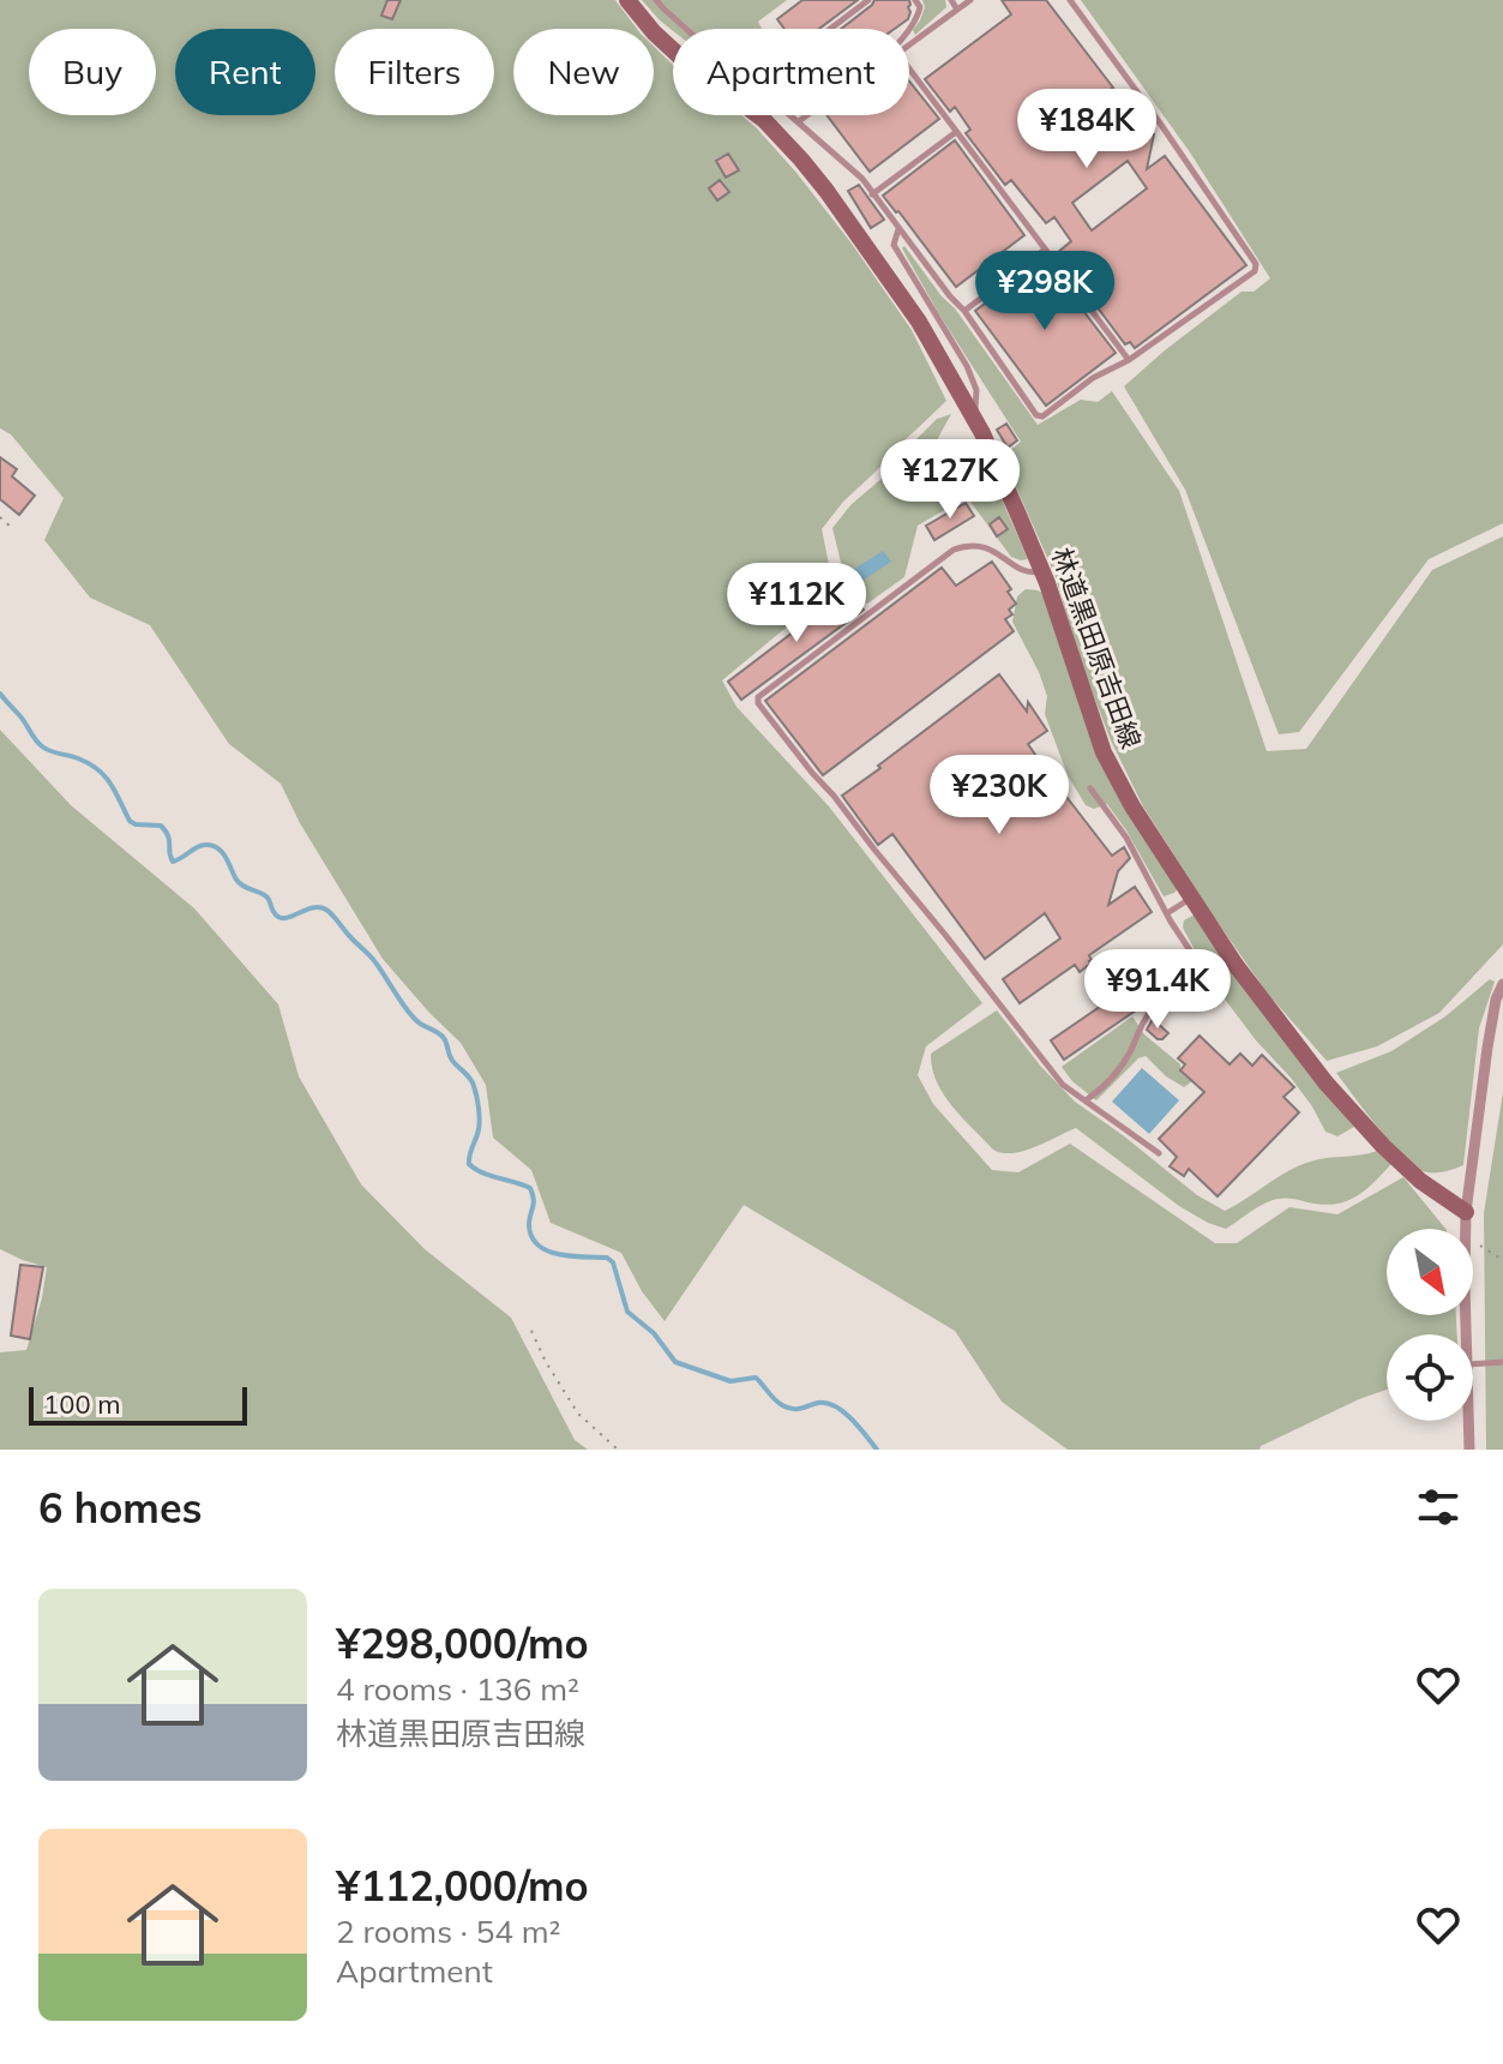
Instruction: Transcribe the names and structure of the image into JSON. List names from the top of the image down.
{
  "streets": {
    "street": ["林道黒田原吉田線"]
  },
  "scale_bar": "100 m",
  "north": "bottom right",
  "page": {
    "chip": [
      "Buy",
      "Rent",
      "Filters",
      "New",
      "Apartment"
    ],
    "price": [
      "¥184K",
      "¥298K",
      "¥127K",
      "¥112K",
      "¥230K",
      "¥91.4K"
    ],
    "scale": "100 m",
    "heading": "6 homes",
    "list": [
      {
        "name": "¥298,000/mo",
        "note": "4 rooms · 136 m² · 林道黒田原吉田線"
      },
      {
        "name": "¥112,000/mo",
        "note": "2 rooms · 54 m² · Apartment"
      }
    ]
  }
}
